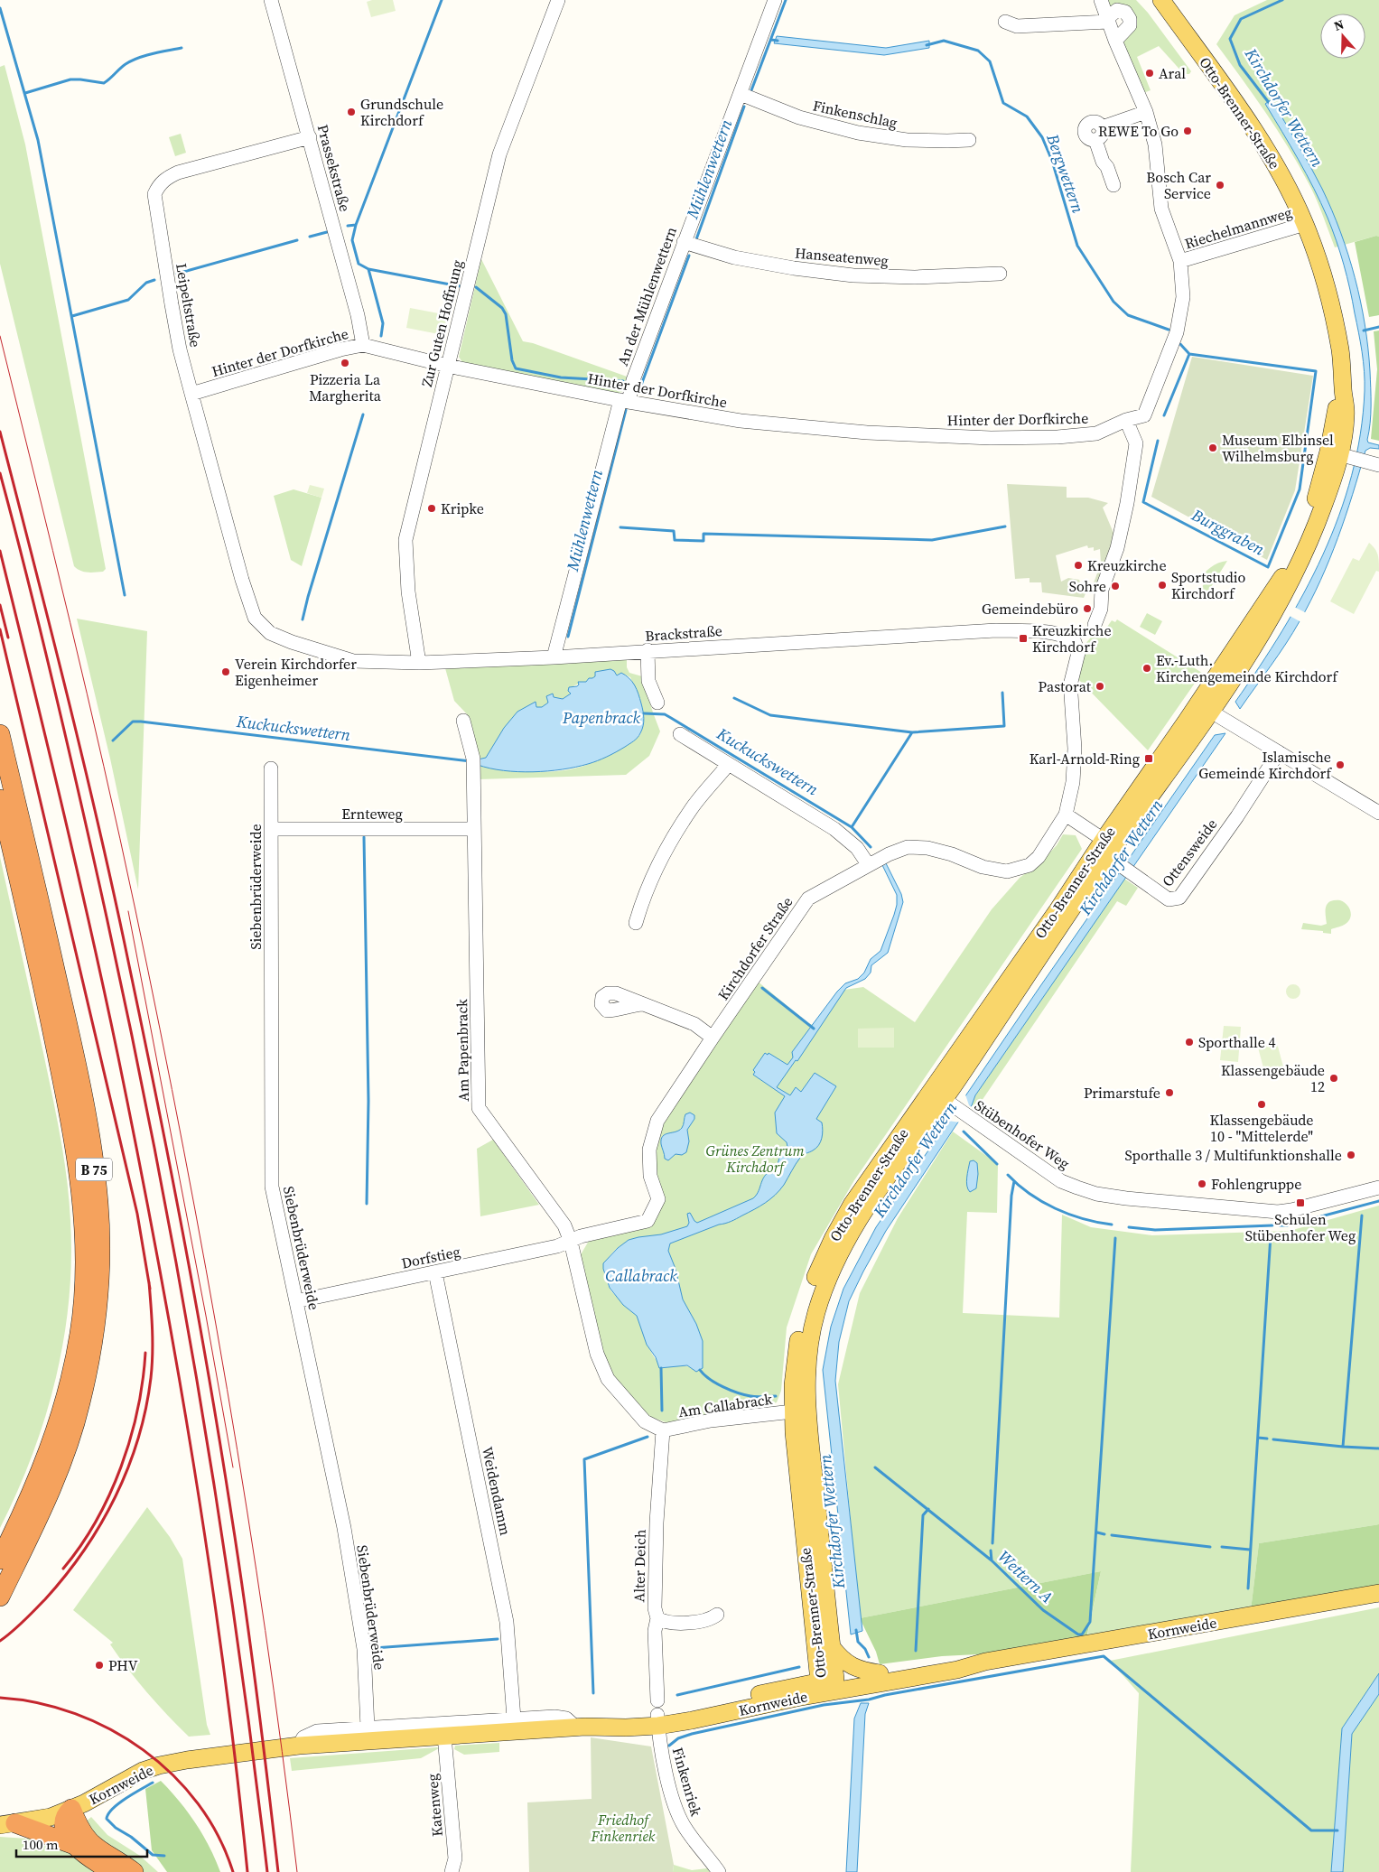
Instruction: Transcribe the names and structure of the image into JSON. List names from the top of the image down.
{
  "streets": {
    "highway": ["B 75"],
    "main road": ["Otto-Brenner-Straße", "Kornweide"],
    "street": [
      "Finkenschlag",
      "Prassekstraße",
      "Riechelmannweg",
      "Hanseatenweg",
      "An der Mühlenwettern",
      "Leipeltstraße",
      "Zur Guten Hoffnung",
      "Hinter der Dorfkirche",
      "Brackstraße",
      "Ernteweg",
      "Ottensweide",
      "Siebenbrüderweide",
      "Kirchdorfer Straße",
      "Am Papenbrack",
      "Stübenhofer Weg",
      "Dorfstieg",
      "Am Callabrack",
      "Weidendamm",
      "Alter Deich",
      "Finkenriek",
      "Katenweg"
    ]
  },
  "crossings": [
    ["Otto-Brenner-Straße", "Riechelmannweg"],
    ["Otto-Brenner-Straße", "Ottensweide"],
    ["Otto-Brenner-Straße", "Stübenhofer Weg"],
    ["Otto-Brenner-Straße", "Am Callabrack"],
    ["Otto-Brenner-Straße", "Kornweide"],
    ["Finkenschlag", "An der Mühlenwettern"],
    ["Prassekstraße", "Leipeltstraße"],
    ["Prassekstraße", "Hinter der Dorfkirche"],
    ["Hanseatenweg", "An der Mühlenwettern"],
    ["An der Mühlenwettern", "Hinter der Dorfkirche"],
    ["An der Mühlenwettern", "Brackstraße"],
    ["Leipeltstraße", "Hinter der Dorfkirche"],
    ["Leipeltstraße", "Brackstraße"],
    ["Zur Guten Hoffnung", "Hinter der Dorfkirche"],
    ["Zur Guten Hoffnung", "Brackstraße"],
    ["Brackstraße", "Kirchdorfer Straße"],
    ["Ernteweg", "Siebenbrüderweide"],
    ["Ernteweg", "Am Papenbrack"],
    ["Ottensweide", "Kirchdorfer Straße"],
    ["Siebenbrüderweide", "Dorfstieg"],
    ["Kirchdorfer Straße", "Am Papenbrack"],
    ["Kirchdorfer Straße", "Dorfstieg"],
    ["Am Papenbrack", "Dorfstieg"],
    ["Am Papenbrack", "Am Callabrack"],
    ["Am Papenbrack", "Alter Deich"],
    ["Dorfstieg", "Weidendamm"],
    ["Am Callabrack", "Alter Deich"],
    ["Alter Deich", "Kornweide"],
    ["Alter Deich", "Finkenriek"],
    ["Kornweide", "Finkenriek"],
    ["Kornweide", "Katenweg"]
  ],
  "water": [
    "Kirchdorfer Wettern",
    "Mühlenwettern",
    "Bergwettern",
    "Burggraben",
    "Papenbrack",
    "Kuckuckswettern",
    "Callabrack",
    "Wettern A"
  ],
  "parks": ["Grünes Zentrum Kirchdorf", "Friedhof Finkenriek"],
  "places": {
    "other": [
      "Aral",
      "Grundschule Kirchdorf",
      "REWE To Go",
      "Bosch Car Service",
      "Pizzeria La Margherita",
      "Museum Elbinsel Wilhelmsburg",
      "Kripke",
      "Kreuzkirche",
      "Sportstudio Kirchdorf",
      "Sohre",
      "Gemeindebüro",
      "Ev.-Luth. Kirchengemeinde Kirchdorf",
      "Verein Kirchdorfer Eigenheimer",
      "Pastorat",
      "Islamische Gemeinde Kirchdorf",
      "Sporthalle 4",
      "Klassengebäude 12",
      "Primarstufe",
      "Klassengebäude 10 - \"Mittelerde\"",
      "Sporthalle 3 / Multifunktionshalle",
      "Fohlengruppe",
      "PHV"
    ],
    "transit": ["Kreuzkirche Kirchdorf", "Karl-Arnold-Ring", "Schulen Stübenhofer Weg"]
  },
  "scale_bar": "100 m",
  "north": "top"
}
